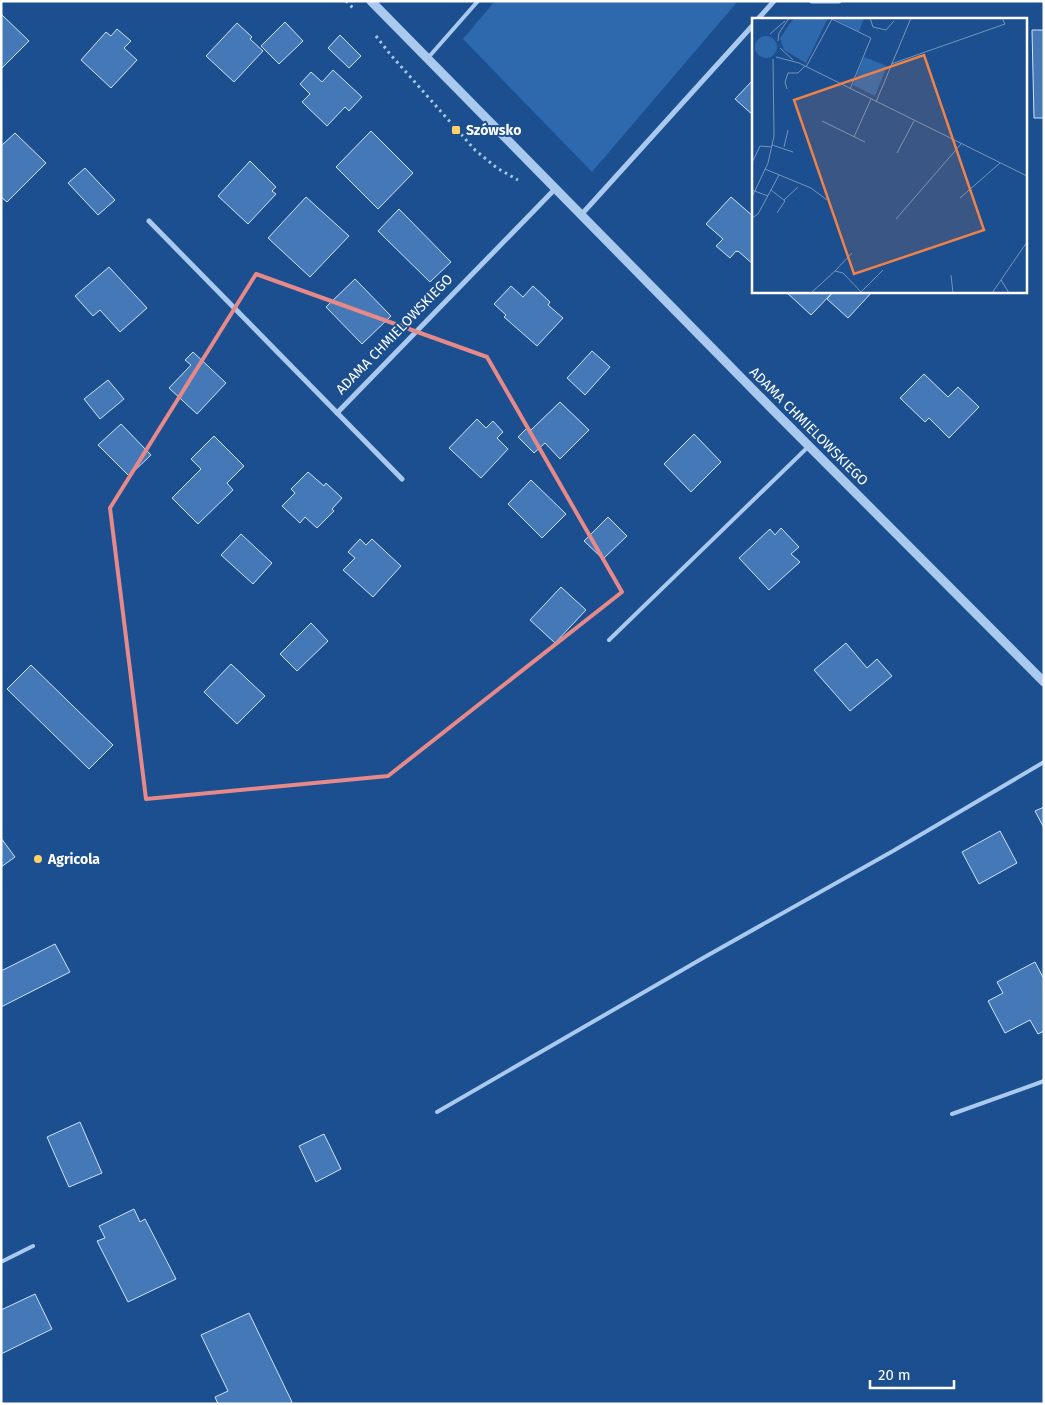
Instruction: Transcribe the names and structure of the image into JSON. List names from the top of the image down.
{
  "streets": {
    "street": ["ADAMA CHMIELOWSKIEGO"]
  },
  "places": {
    "transit": ["Szówsko"],
    "other": ["Agricola"]
  },
  "scale_bar": "20 m"
}
